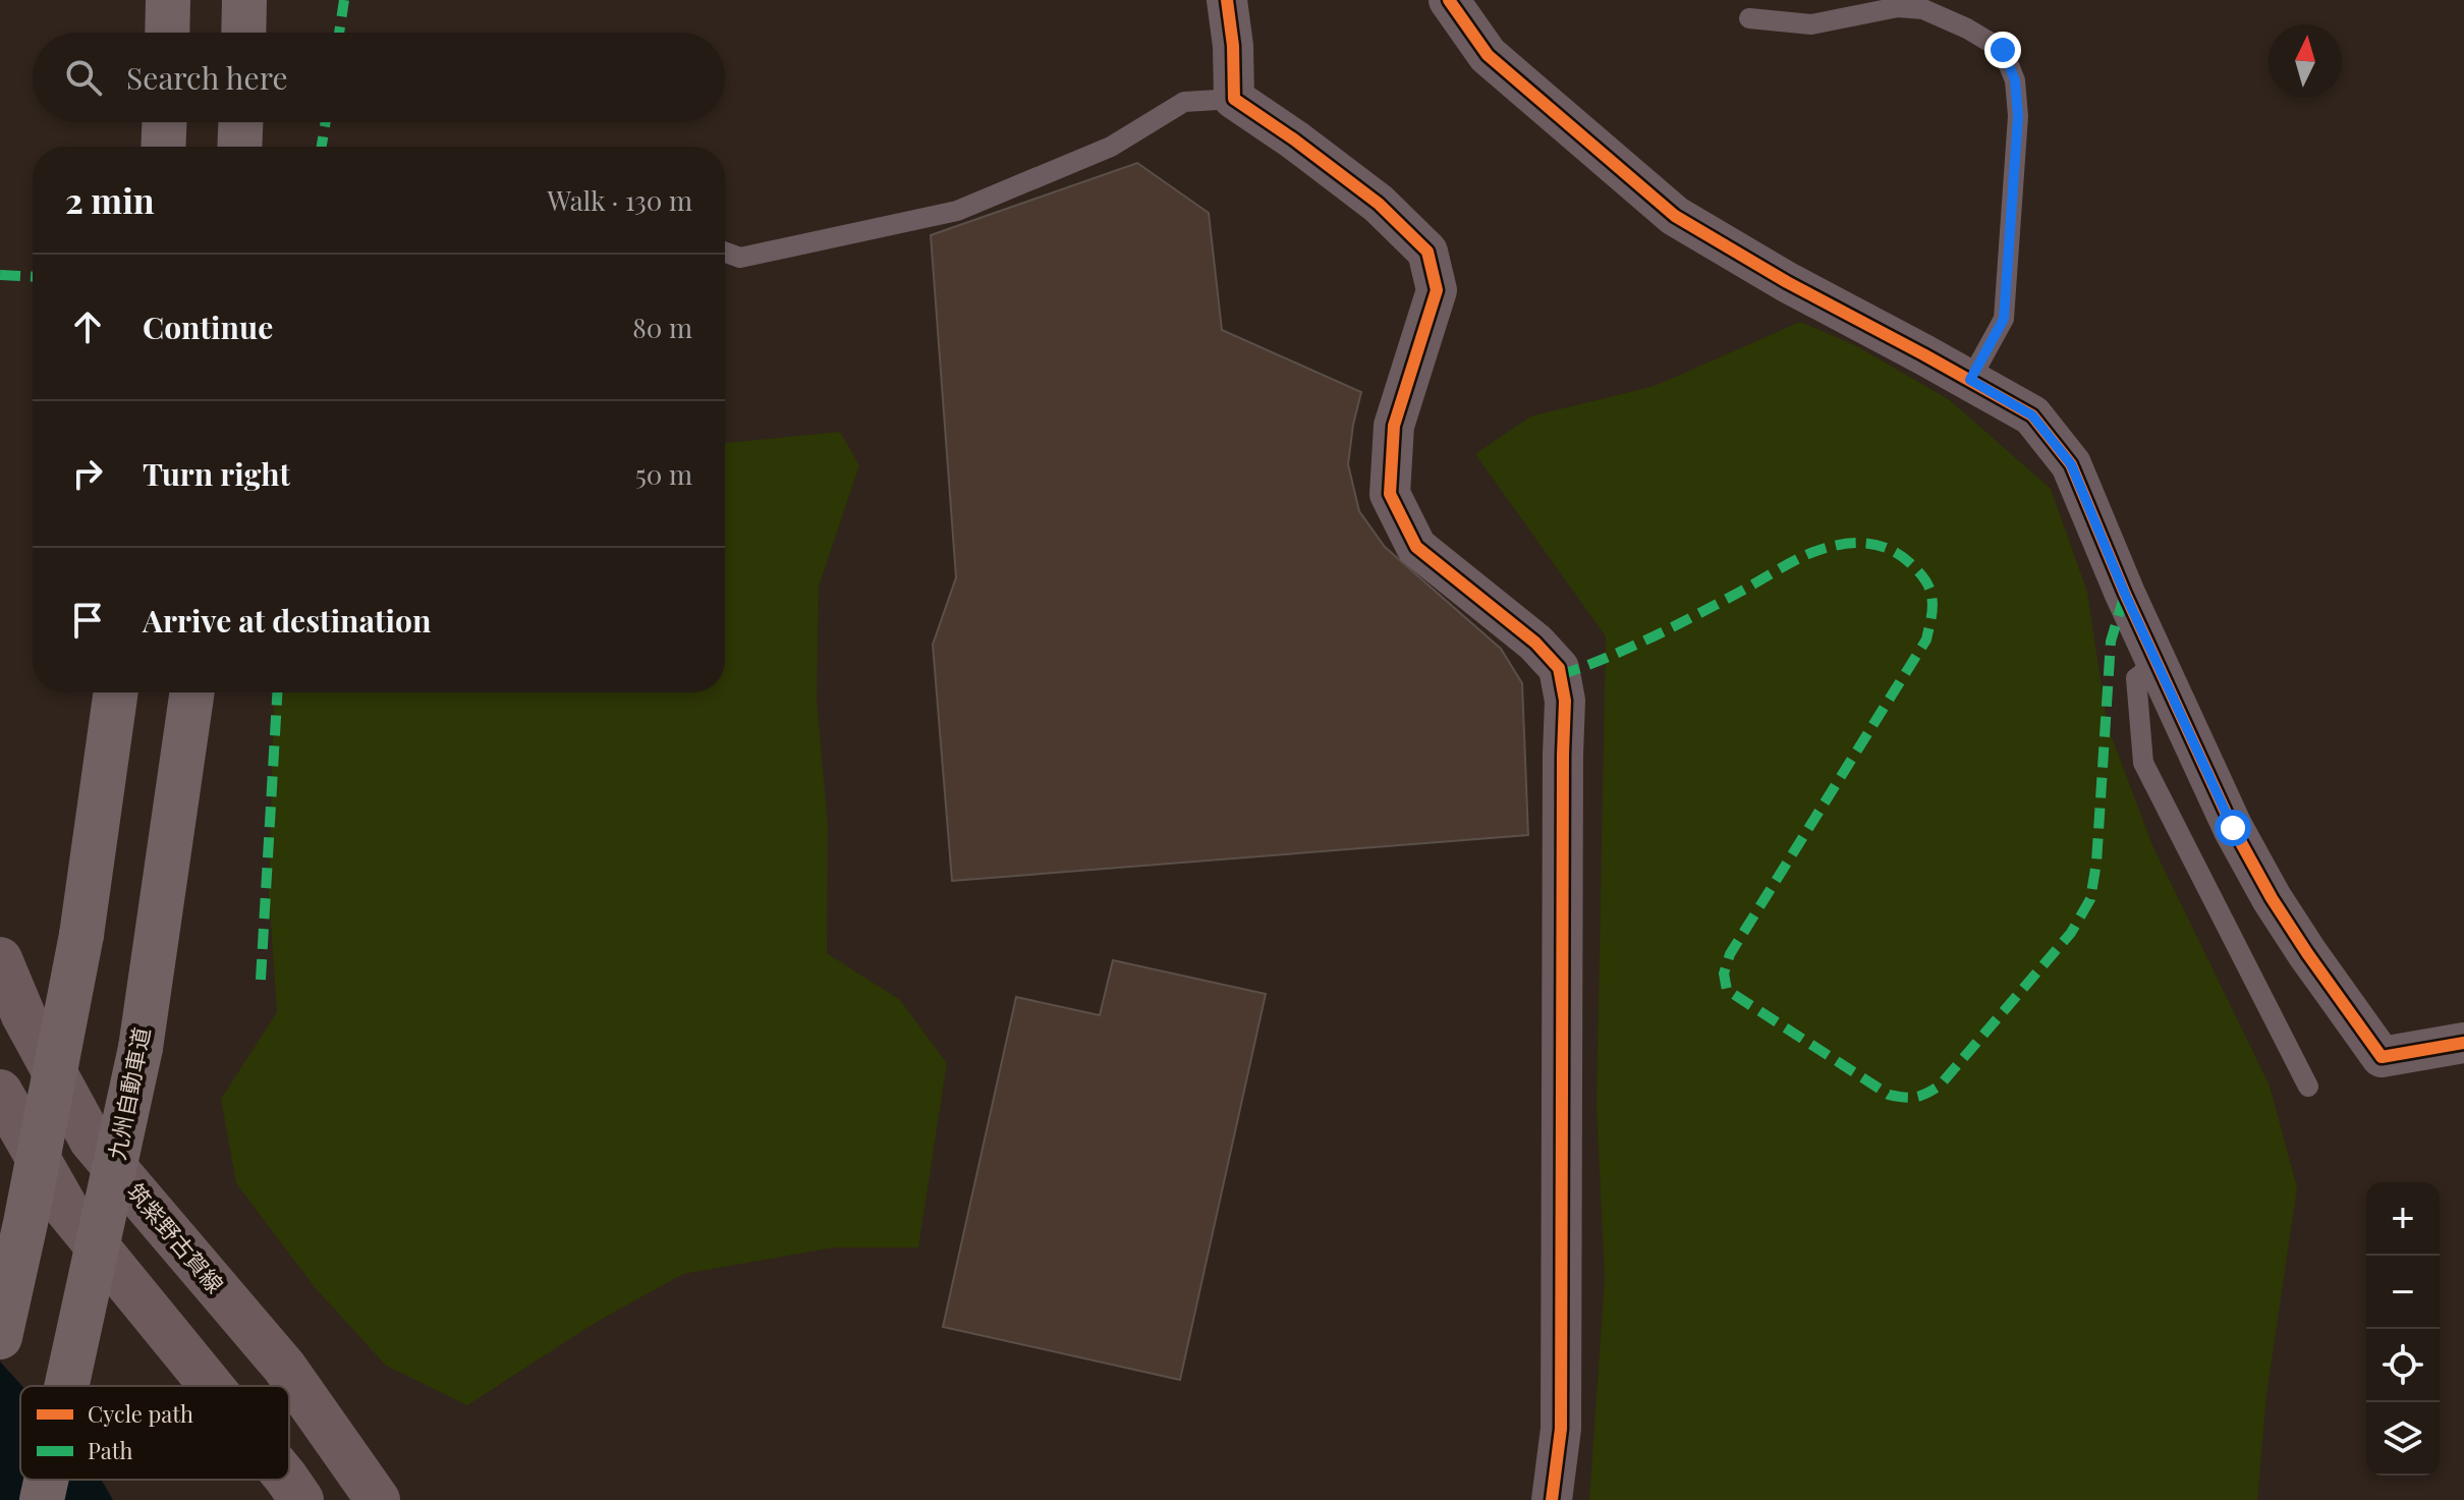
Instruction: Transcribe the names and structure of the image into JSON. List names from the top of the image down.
{
  "streets": {
    "highway": ["九州自動車道"],
    "main road": ["筑紫野古賀線"]
  },
  "legend": ["Cycle path", "Path"],
  "north": "top",
  "page": {
    "search": "Search here",
    "heading": ["2 min", "Walk · 130 m"],
    "list": [
      ["Continue", "80 m"],
      ["Turn right", "50 m"],
      "Arrive at destination"
    ],
    "map_buttons": ["+", "−"]
  }
}
